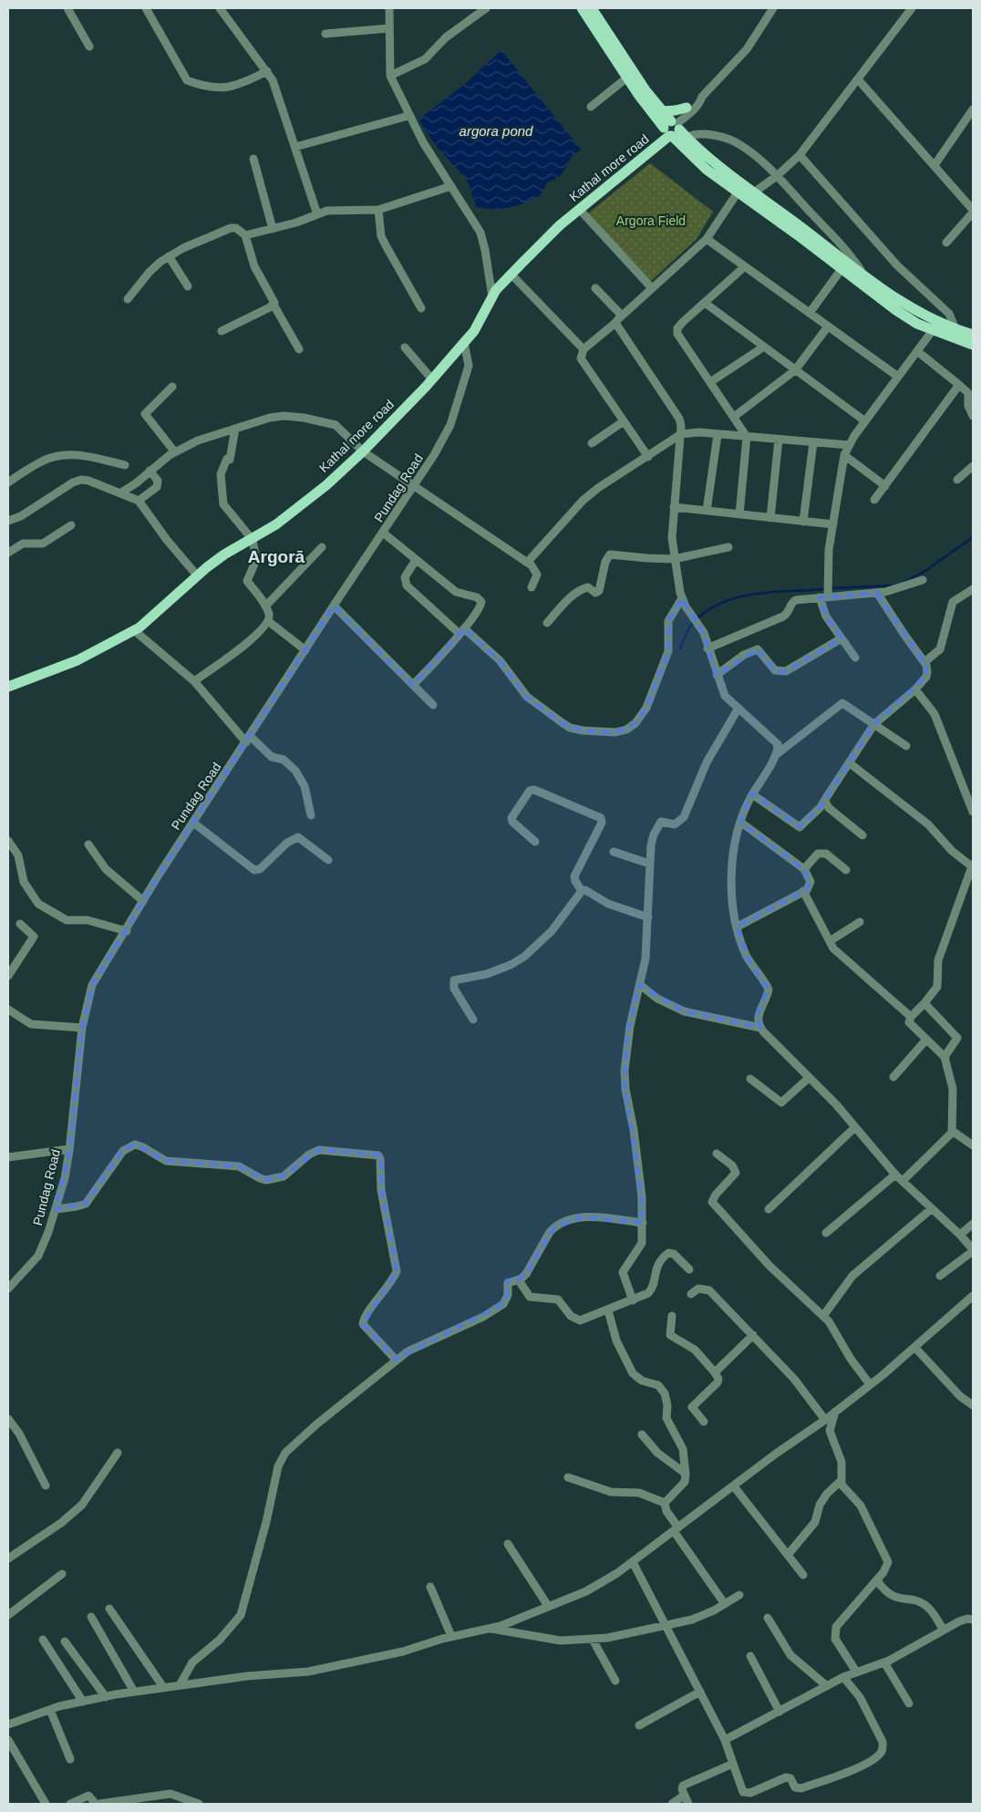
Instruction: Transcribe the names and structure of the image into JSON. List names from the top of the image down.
{
  "streets": {
    "main road": ["Kathal more road"],
    "street": ["Pundag Road"]
  },
  "crossings": [
    ["Kathal more road", "Pundag Road"]
  ],
  "districts": ["Argorā"],
  "water": ["argora pond"],
  "parks": ["Argora Field"]
}
